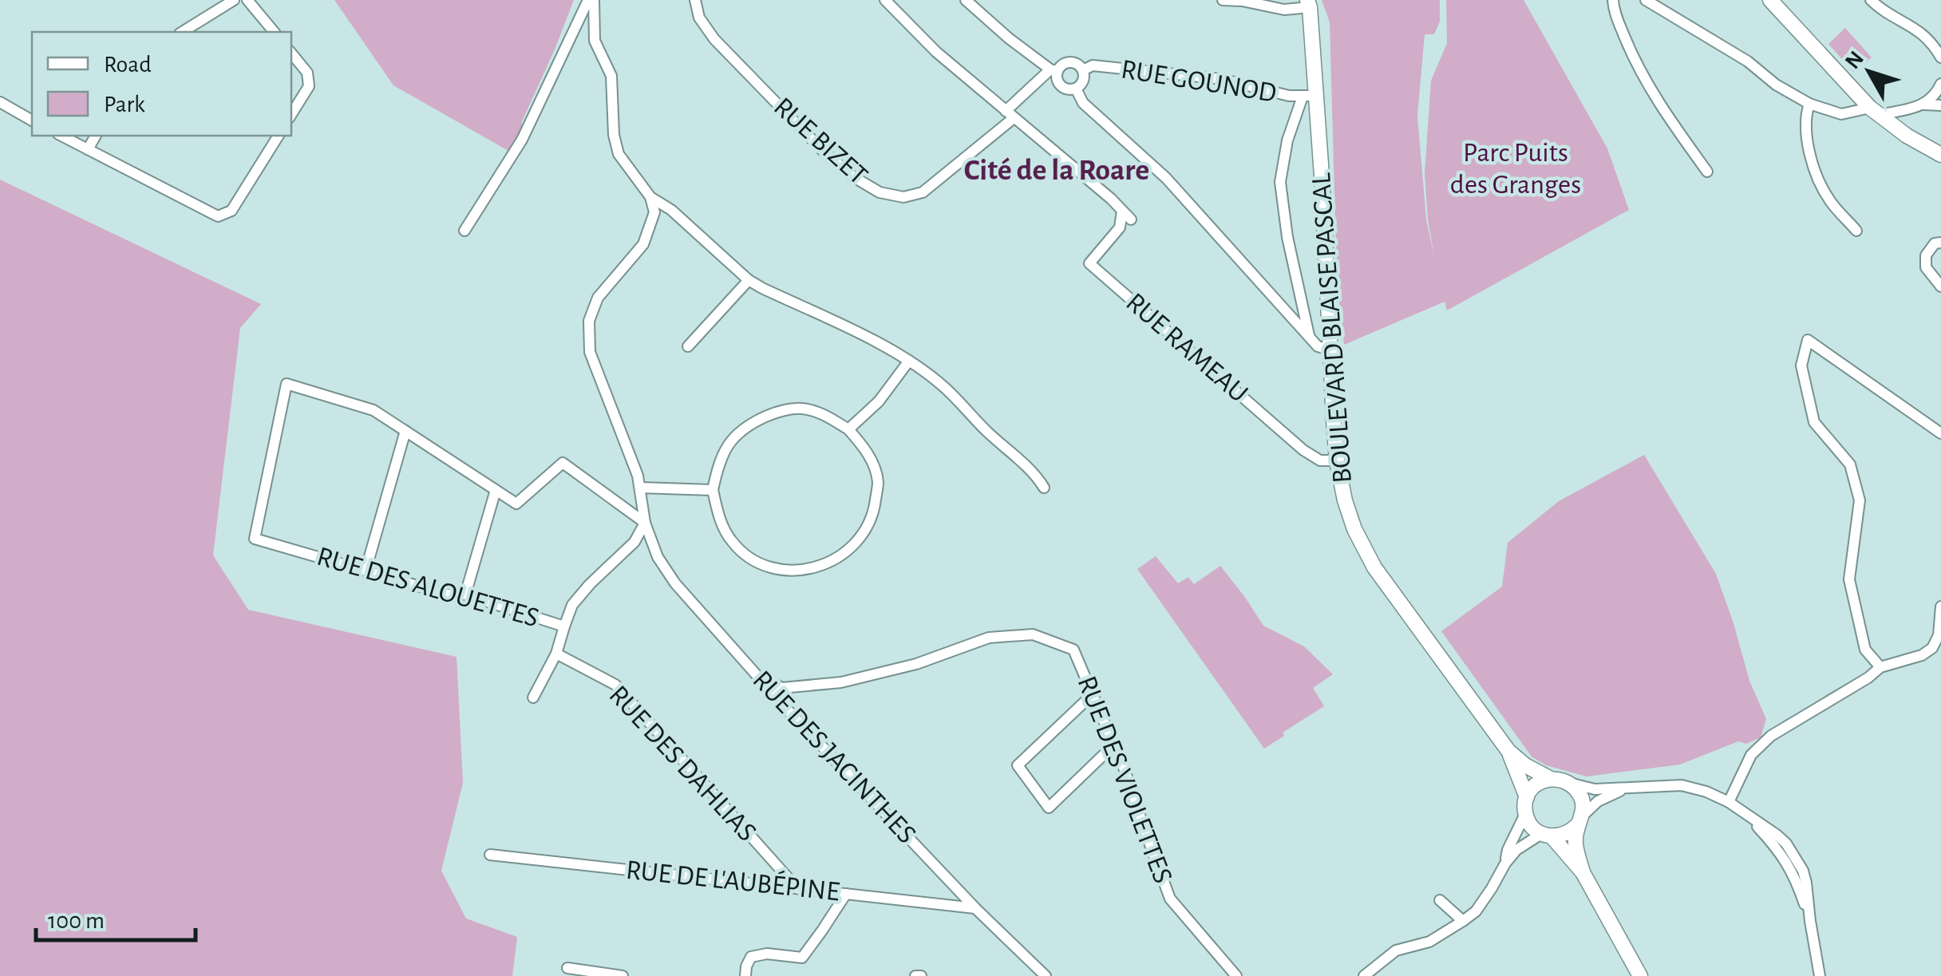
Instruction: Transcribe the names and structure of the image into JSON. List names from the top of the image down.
{
  "streets": {
    "main road": ["BOULEVARD BLAISE PASCAL"],
    "street": [
      "RUE GOUNOD",
      "RUE BIZET",
      "RUE RAMEAU",
      "RUE DES ALOUETTES",
      "RUE DES JACINTHES",
      "RUE DES DAHLIAS",
      "RUE DES VIOLETTES",
      "RUE DE L'AUBÉPINE"
    ]
  },
  "crossings": [
    ["RUE GOUNOD", "RUE BIZET"],
    ["RUE GOUNOD", "BOULEVARD BLAISE PASCAL"],
    ["BOULEVARD BLAISE PASCAL", "RUE RAMEAU"],
    ["RUE DES ALOUETTES", "RUE DES JACINTHES"],
    ["RUE DES JACINTHES", "RUE DES VIOLETTES"],
    ["RUE DES JACINTHES", "RUE DE L'AUBÉPINE"],
    ["RUE DES DAHLIAS", "RUE DE L'AUBÉPINE"]
  ],
  "districts": ["Cité de la Roare"],
  "parks": ["Parc Puits des Granges"],
  "legend": ["Road", "Park"],
  "scale_bar": "100 m",
  "north": "top left"
}
